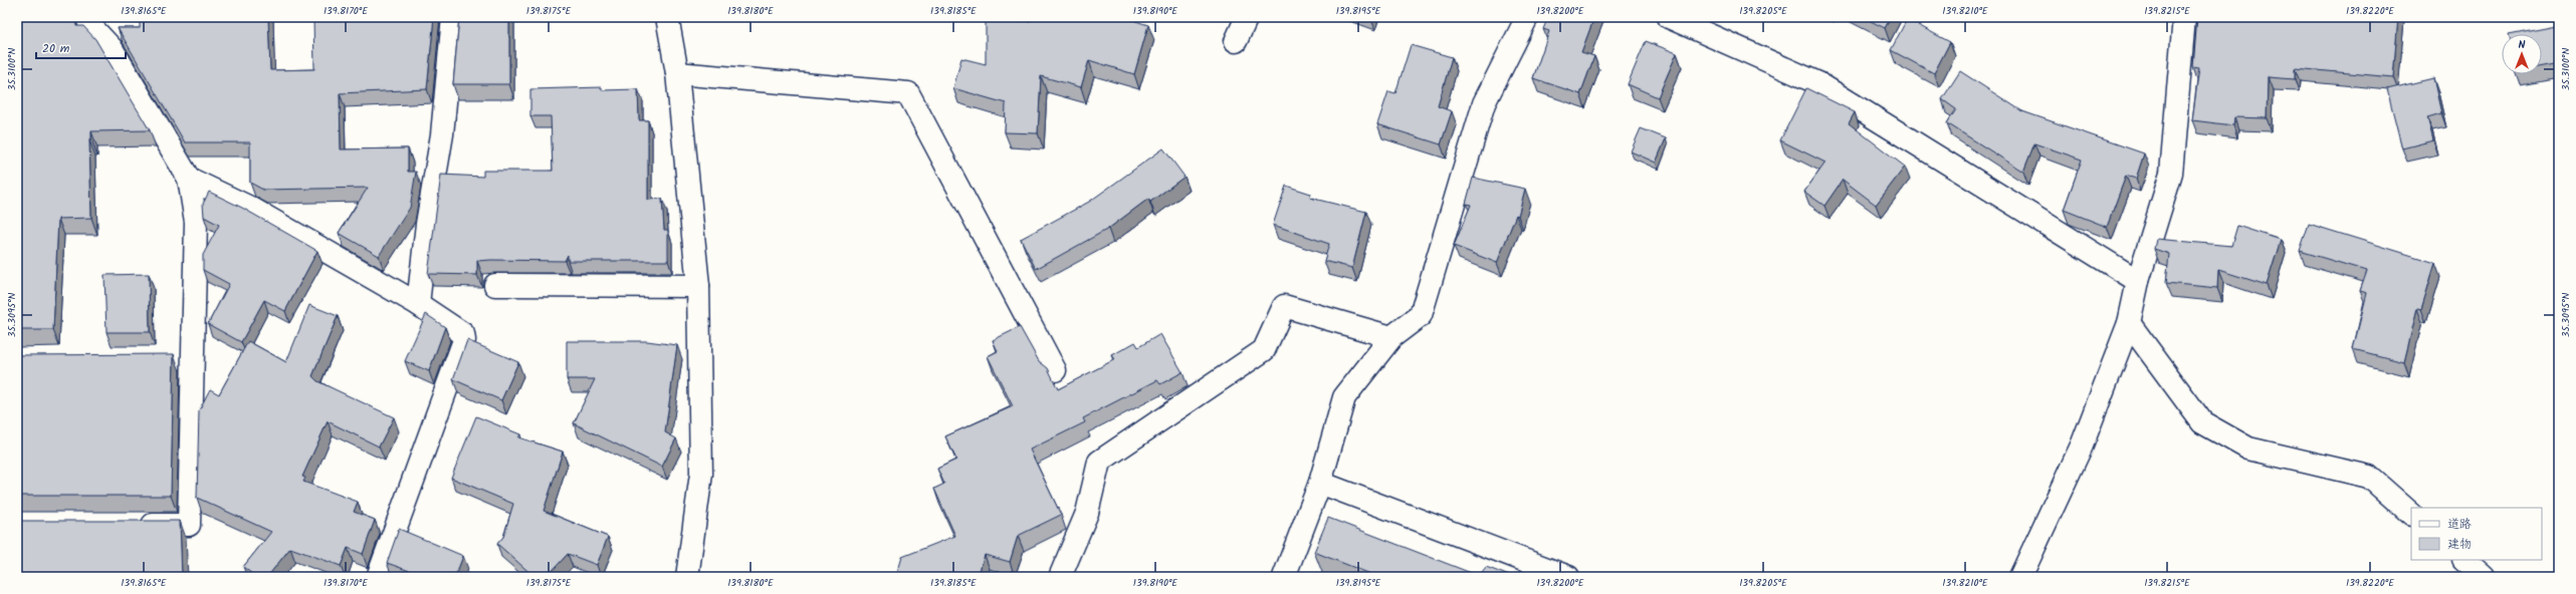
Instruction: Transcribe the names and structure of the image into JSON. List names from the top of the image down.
{
  "legend": ["道路", "建物"],
  "scale_bar": "20 m",
  "north": "top",
  "coordinates": [
    "139.8165°E",
    "139.8170°E",
    "139.8175°E",
    "139.8180°E",
    "139.8185°E",
    "139.8190°E",
    "139.8195°E",
    "139.8200°E",
    "139.8205°E",
    "139.8210°E",
    "139.8215°E",
    "139.8220°E",
    "35.3100°N",
    "35.3095°N"
  ]
}
